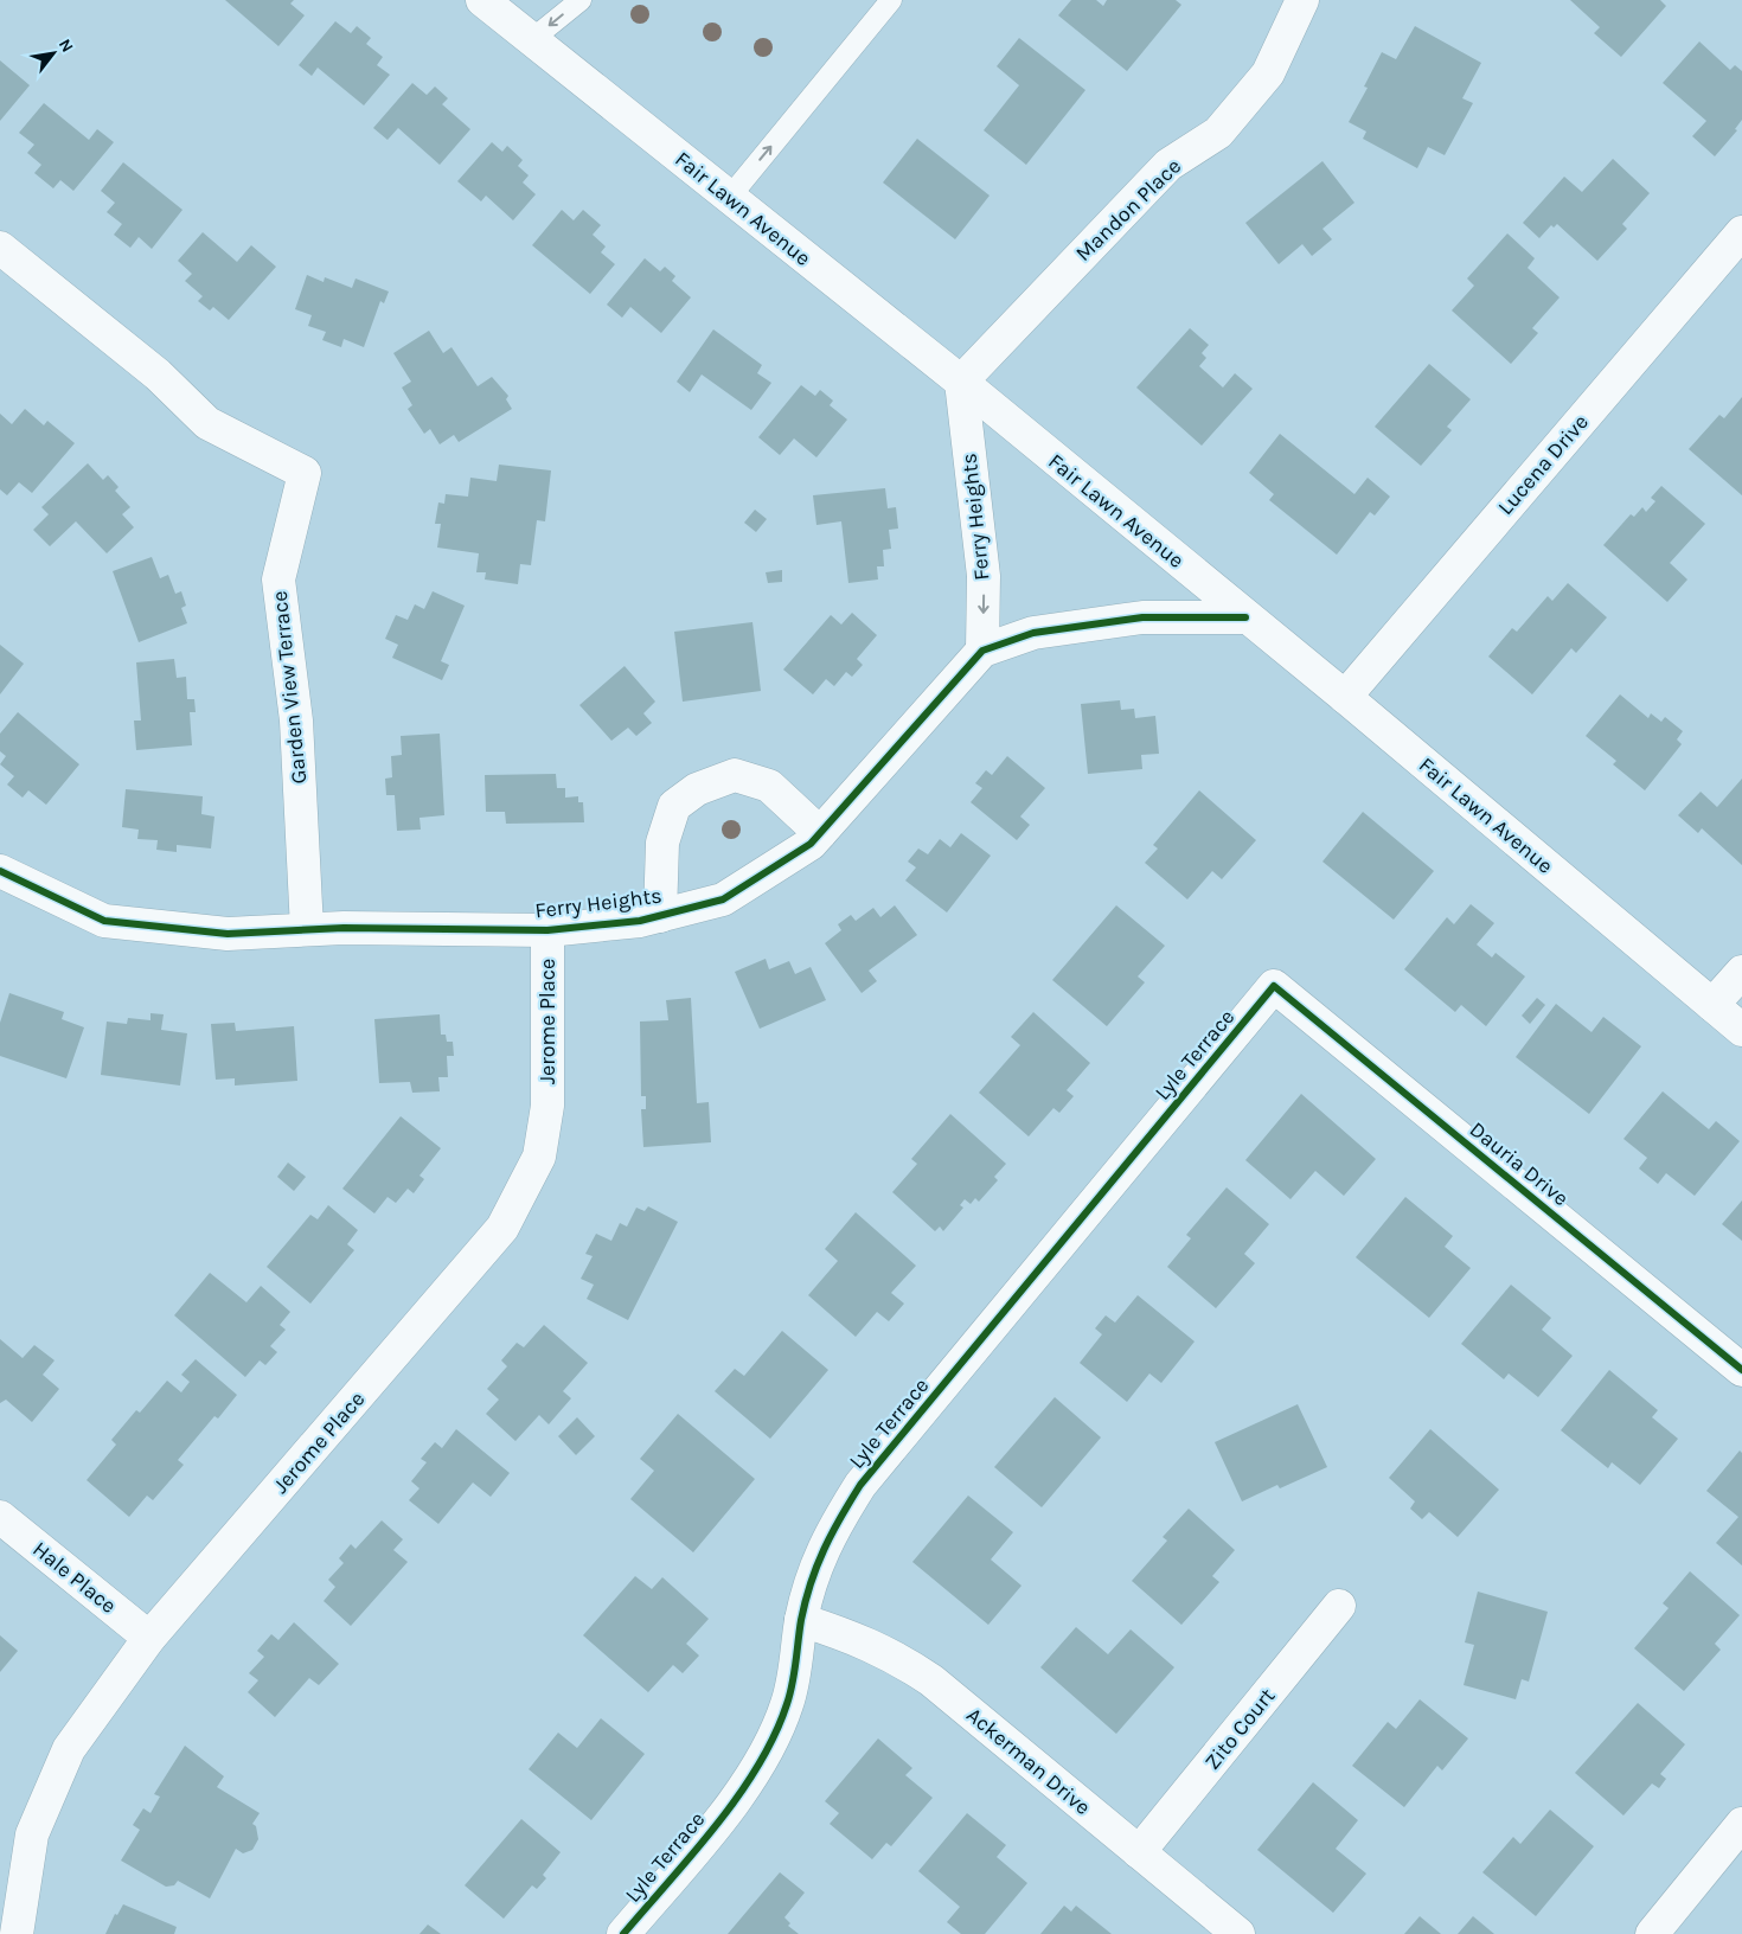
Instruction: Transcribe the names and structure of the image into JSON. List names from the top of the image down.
{
  "streets": {
    "street": [
      "Fair Lawn Avenue",
      "Mandon Place",
      "Lucena Drive",
      "Ferry Heights",
      "Garden View Terrace",
      "Jerome Place",
      "Lyle Terrace",
      "Dauria Drive",
      "Hale Place",
      "Zito Court",
      "Ackerman Drive"
    ]
  },
  "crossings": [
    ["Fair Lawn Avenue", "Mandon Place"],
    ["Fair Lawn Avenue", "Lucena Drive"],
    ["Fair Lawn Avenue", "Ferry Heights"],
    ["Mandon Place", "Ferry Heights"],
    ["Ferry Heights", "Garden View Terrace"],
    ["Ferry Heights", "Jerome Place"],
    ["Jerome Place", "Hale Place"],
    ["Lyle Terrace", "Dauria Drive"],
    ["Lyle Terrace", "Ackerman Drive"],
    ["Zito Court", "Ackerman Drive"]
  ],
  "north": "top right"
}
